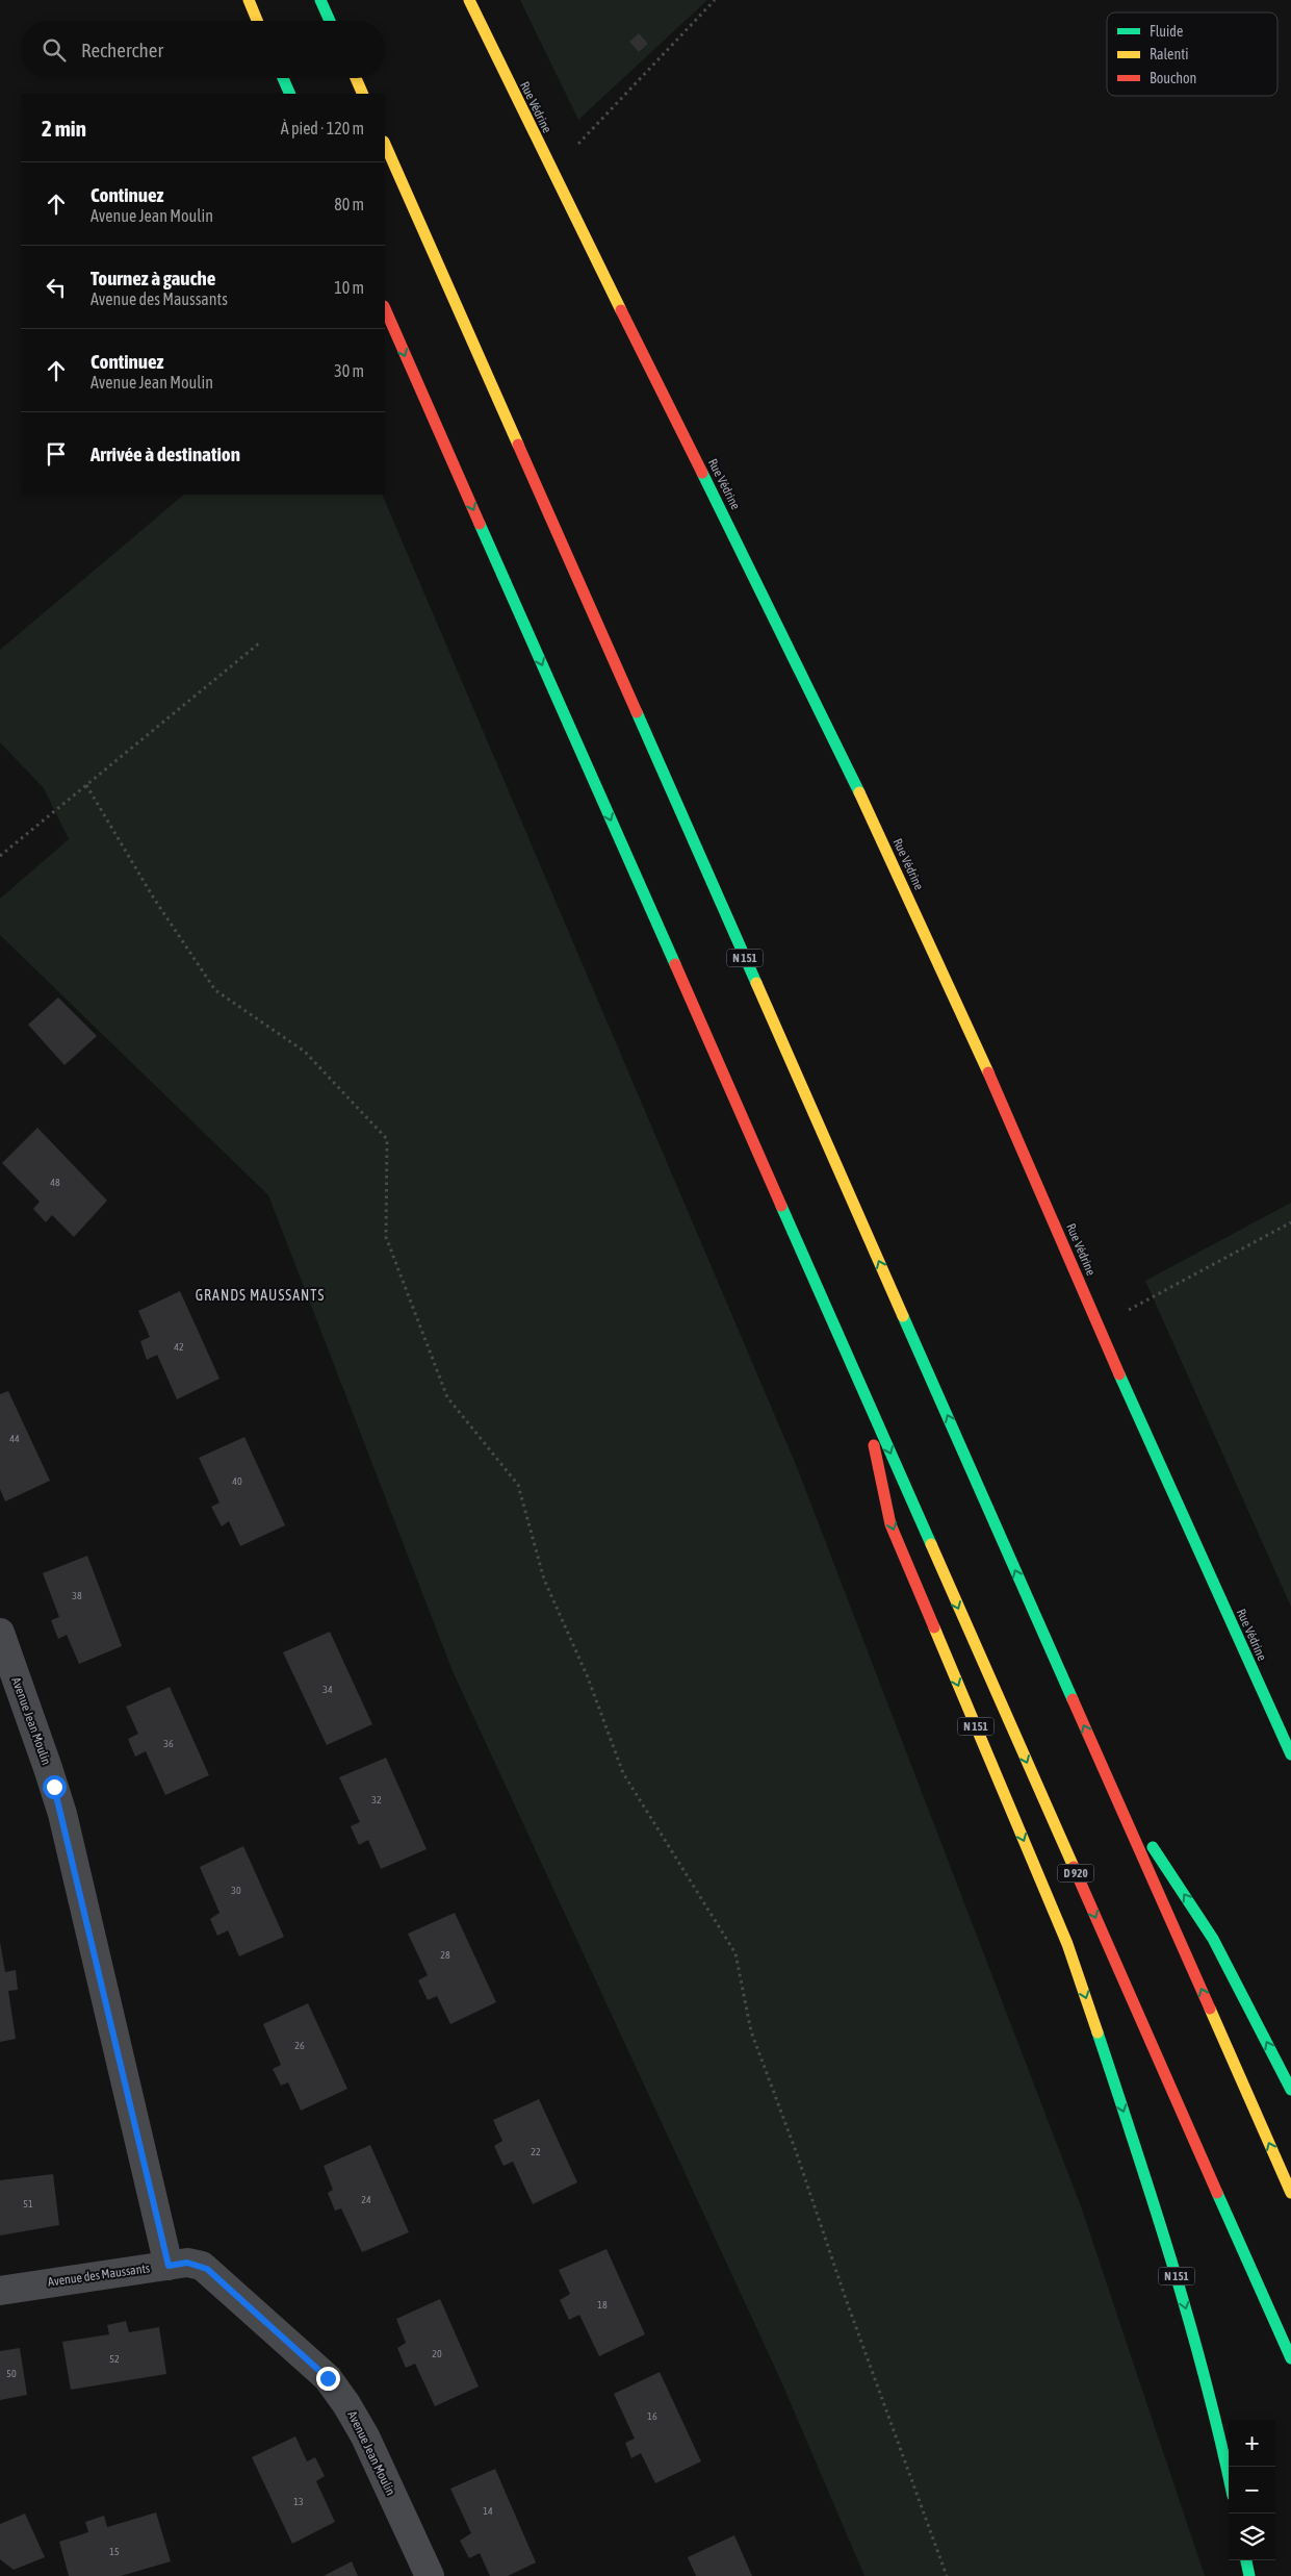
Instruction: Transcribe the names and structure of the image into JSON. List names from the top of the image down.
{
  "streets": {
    "main road": ["Rue Védrine", "N 151", "D 920"],
    "street": ["Avenue Jean Moulin", "Avenue des Maussants"]
  },
  "crossings": [
    ["N 151", "D 920"],
    ["Avenue Jean Moulin", "Avenue des Maussants"]
  ],
  "districts": ["GRANDS MAUSSANTS"],
  "house_numbers": [
    "48",
    "42",
    "44",
    "40",
    "38",
    "34",
    "36",
    "32",
    "30",
    "28",
    "26",
    "22",
    "24",
    "51",
    "18",
    "20",
    "52",
    "50",
    "16",
    "13",
    "14",
    "15"
  ],
  "legend": ["Fluide", "Ralenti", "Bouchon"],
  "page": {
    "search": "Rechercher",
    "heading": ["2 min", "À pied · 120 m"],
    "list": [
      ["Continuez", "Avenue Jean Moulin", "80 m"],
      ["Tournez à gauche", "Avenue des Maussants", "10 m"],
      ["Continuez", "Avenue Jean Moulin", "30 m"],
      "Arrivée à destination"
    ],
    "map_buttons": ["+", "−"]
  }
}
